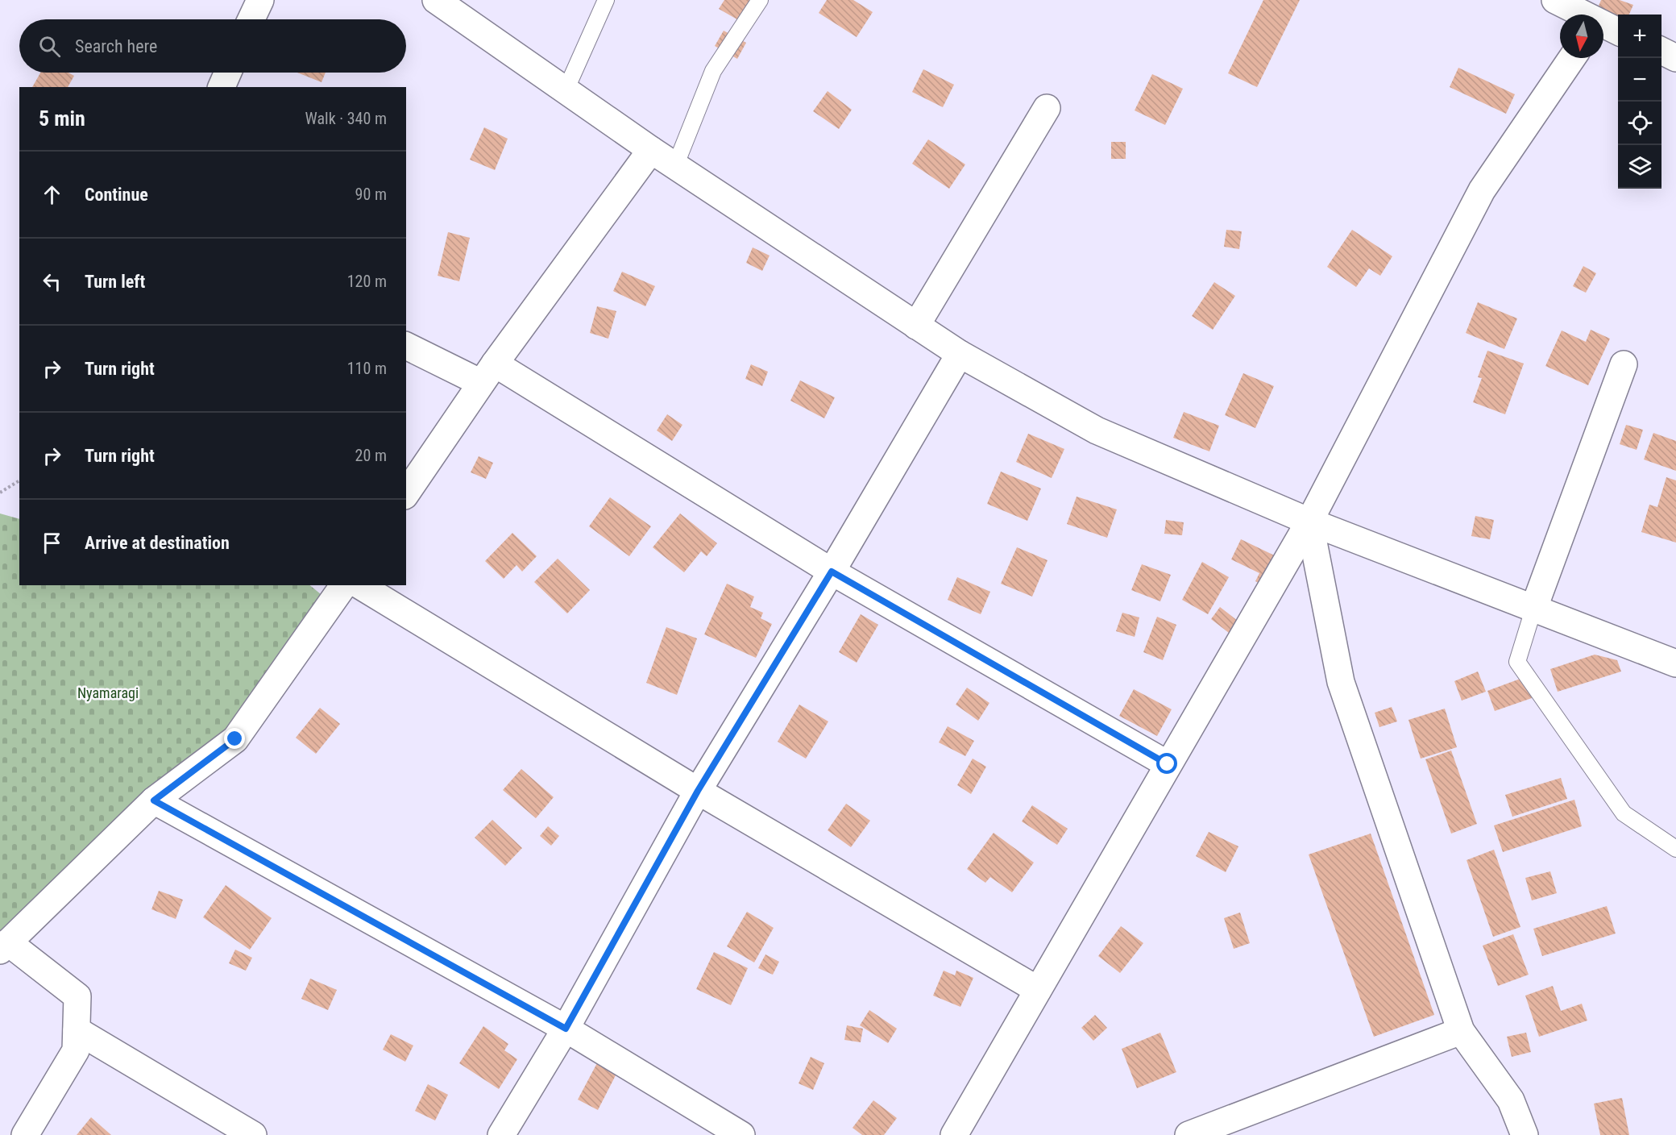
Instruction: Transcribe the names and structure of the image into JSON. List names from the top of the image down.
{
  "parks": ["Nyamaragi"],
  "north": "bottom",
  "page": {
    "map_buttons": ["+", "−"],
    "search": "Search here",
    "heading": ["5 min", "Walk · 340 m"],
    "list": [
      ["Continue", "90 m"],
      ["Turn left", "120 m"],
      ["Turn right", "110 m"],
      ["Turn right", "20 m"],
      "Arrive at destination"
    ]
  }
}
